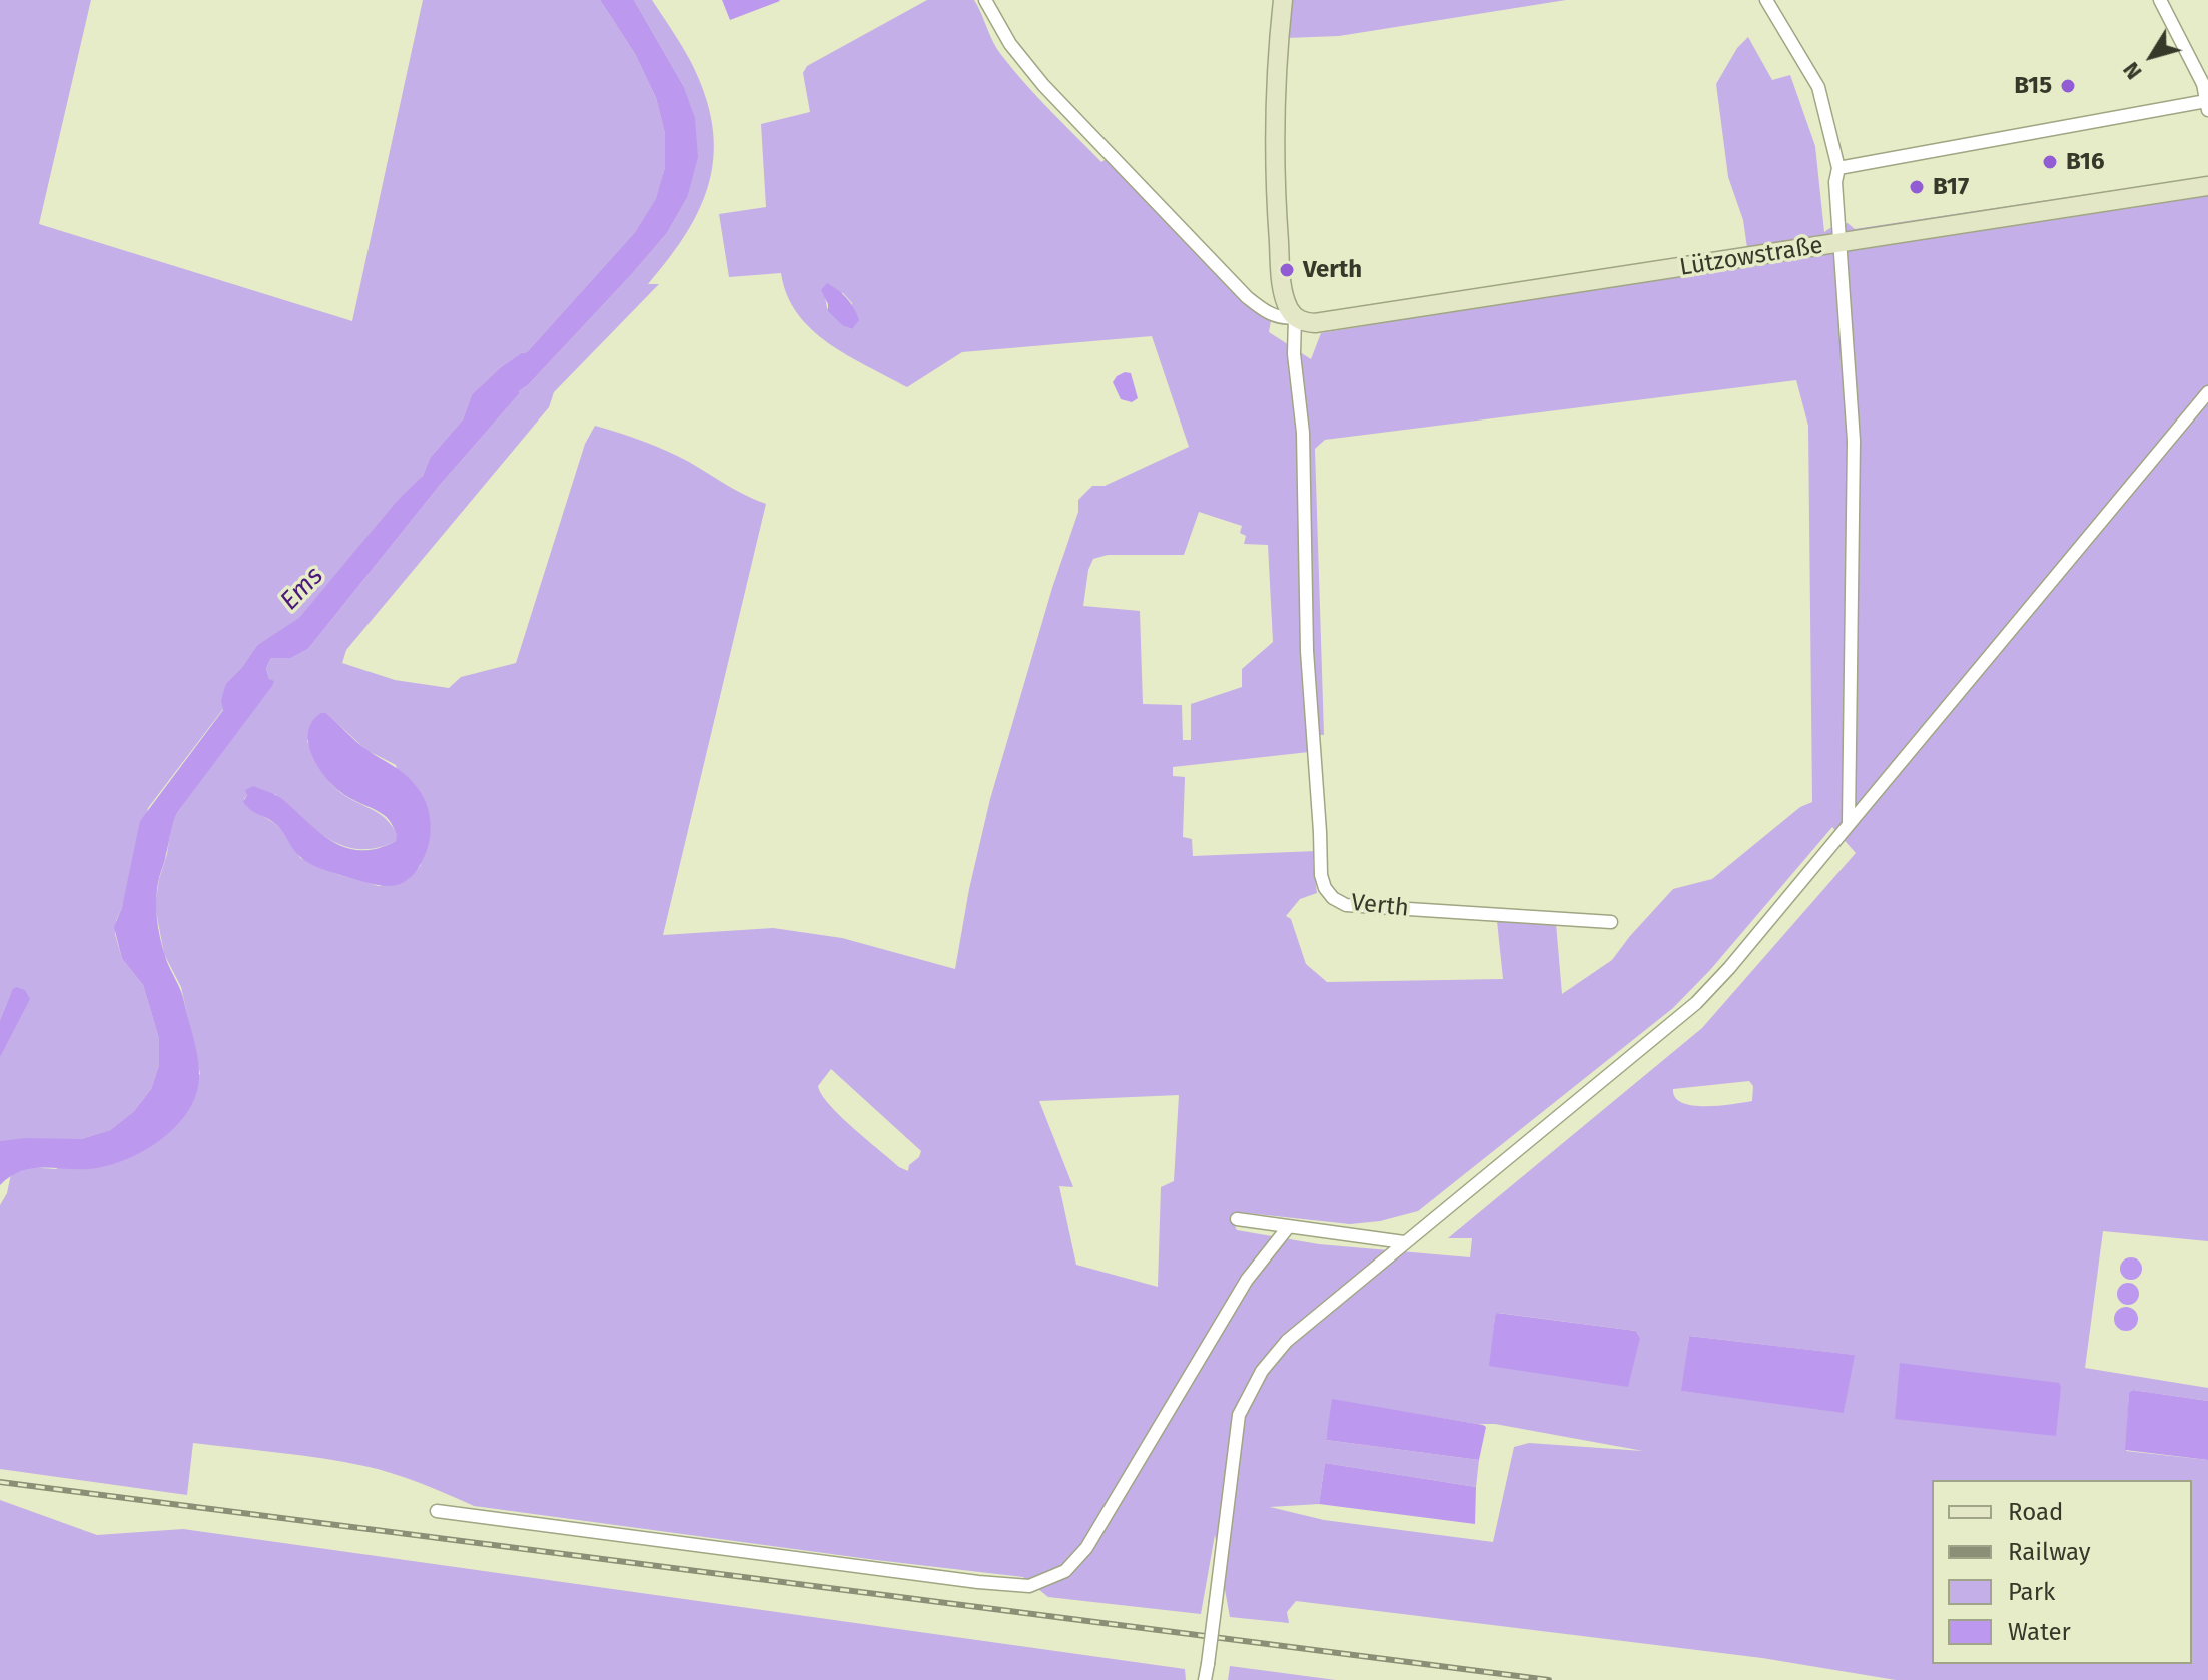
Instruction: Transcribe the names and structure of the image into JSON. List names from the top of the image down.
{
  "streets": {
    "street": ["Lützowstraße", "Verth"]
  },
  "crossings": [
    ["Lützowstraße", "Verth"]
  ],
  "water": ["Ems"],
  "places": [
    "B15",
    "B16",
    "B17",
    "Verth"
  ],
  "legend": [
    "Road",
    "Railway",
    "Park",
    "Water"
  ],
  "north": "bottom left"
}
